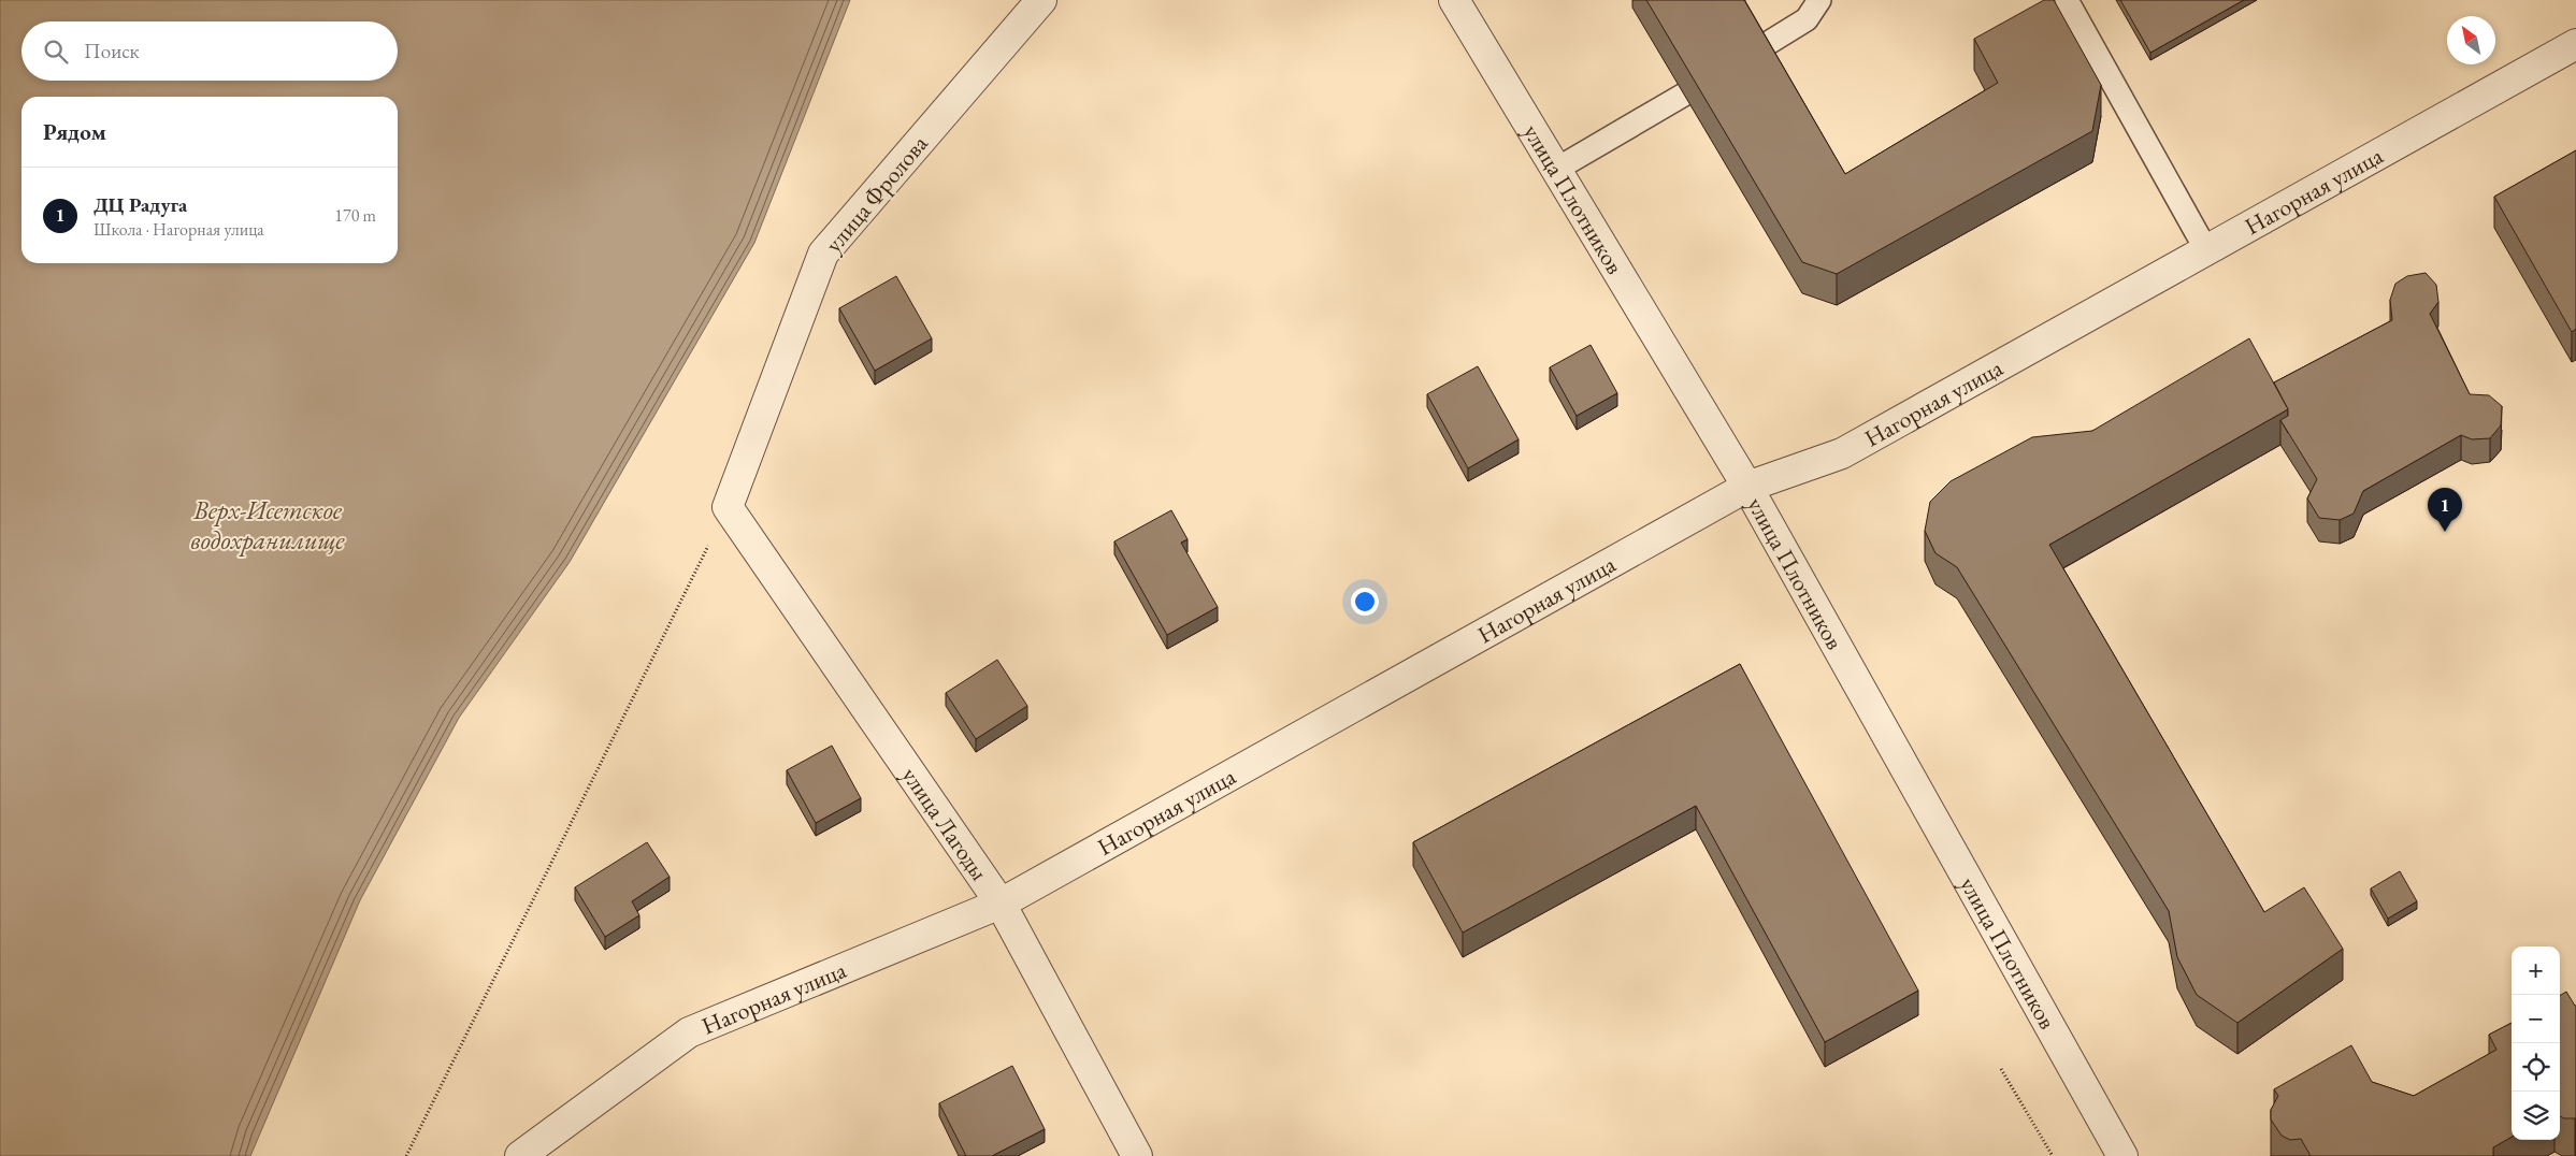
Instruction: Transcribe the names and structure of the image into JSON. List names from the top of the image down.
{
  "streets": {
    "street": [
      "Нагорная улица",
      "улица Фролова",
      "улица Плотников",
      "улица Лагоды"
    ]
  },
  "crossings": [
    ["Нагорная улица", "улица Плотников"],
    ["Нагорная улица", "улица Лагоды"],
    ["улица Фролова", "улица Лагоды"]
  ],
  "water": ["Верх-Исетское водохранилище"],
  "north": "top left",
  "page": {
    "search": "Поиск",
    "heading": "Рядом",
    "list": [
      {
        "mark": "1",
        "name": "ДЦ Радуга",
        "note": "Школа · Нагорная улица",
        "value": "170 m"
      }
    ],
    "pins": "1",
    "map_buttons": ["+", "−"]
  }
}
